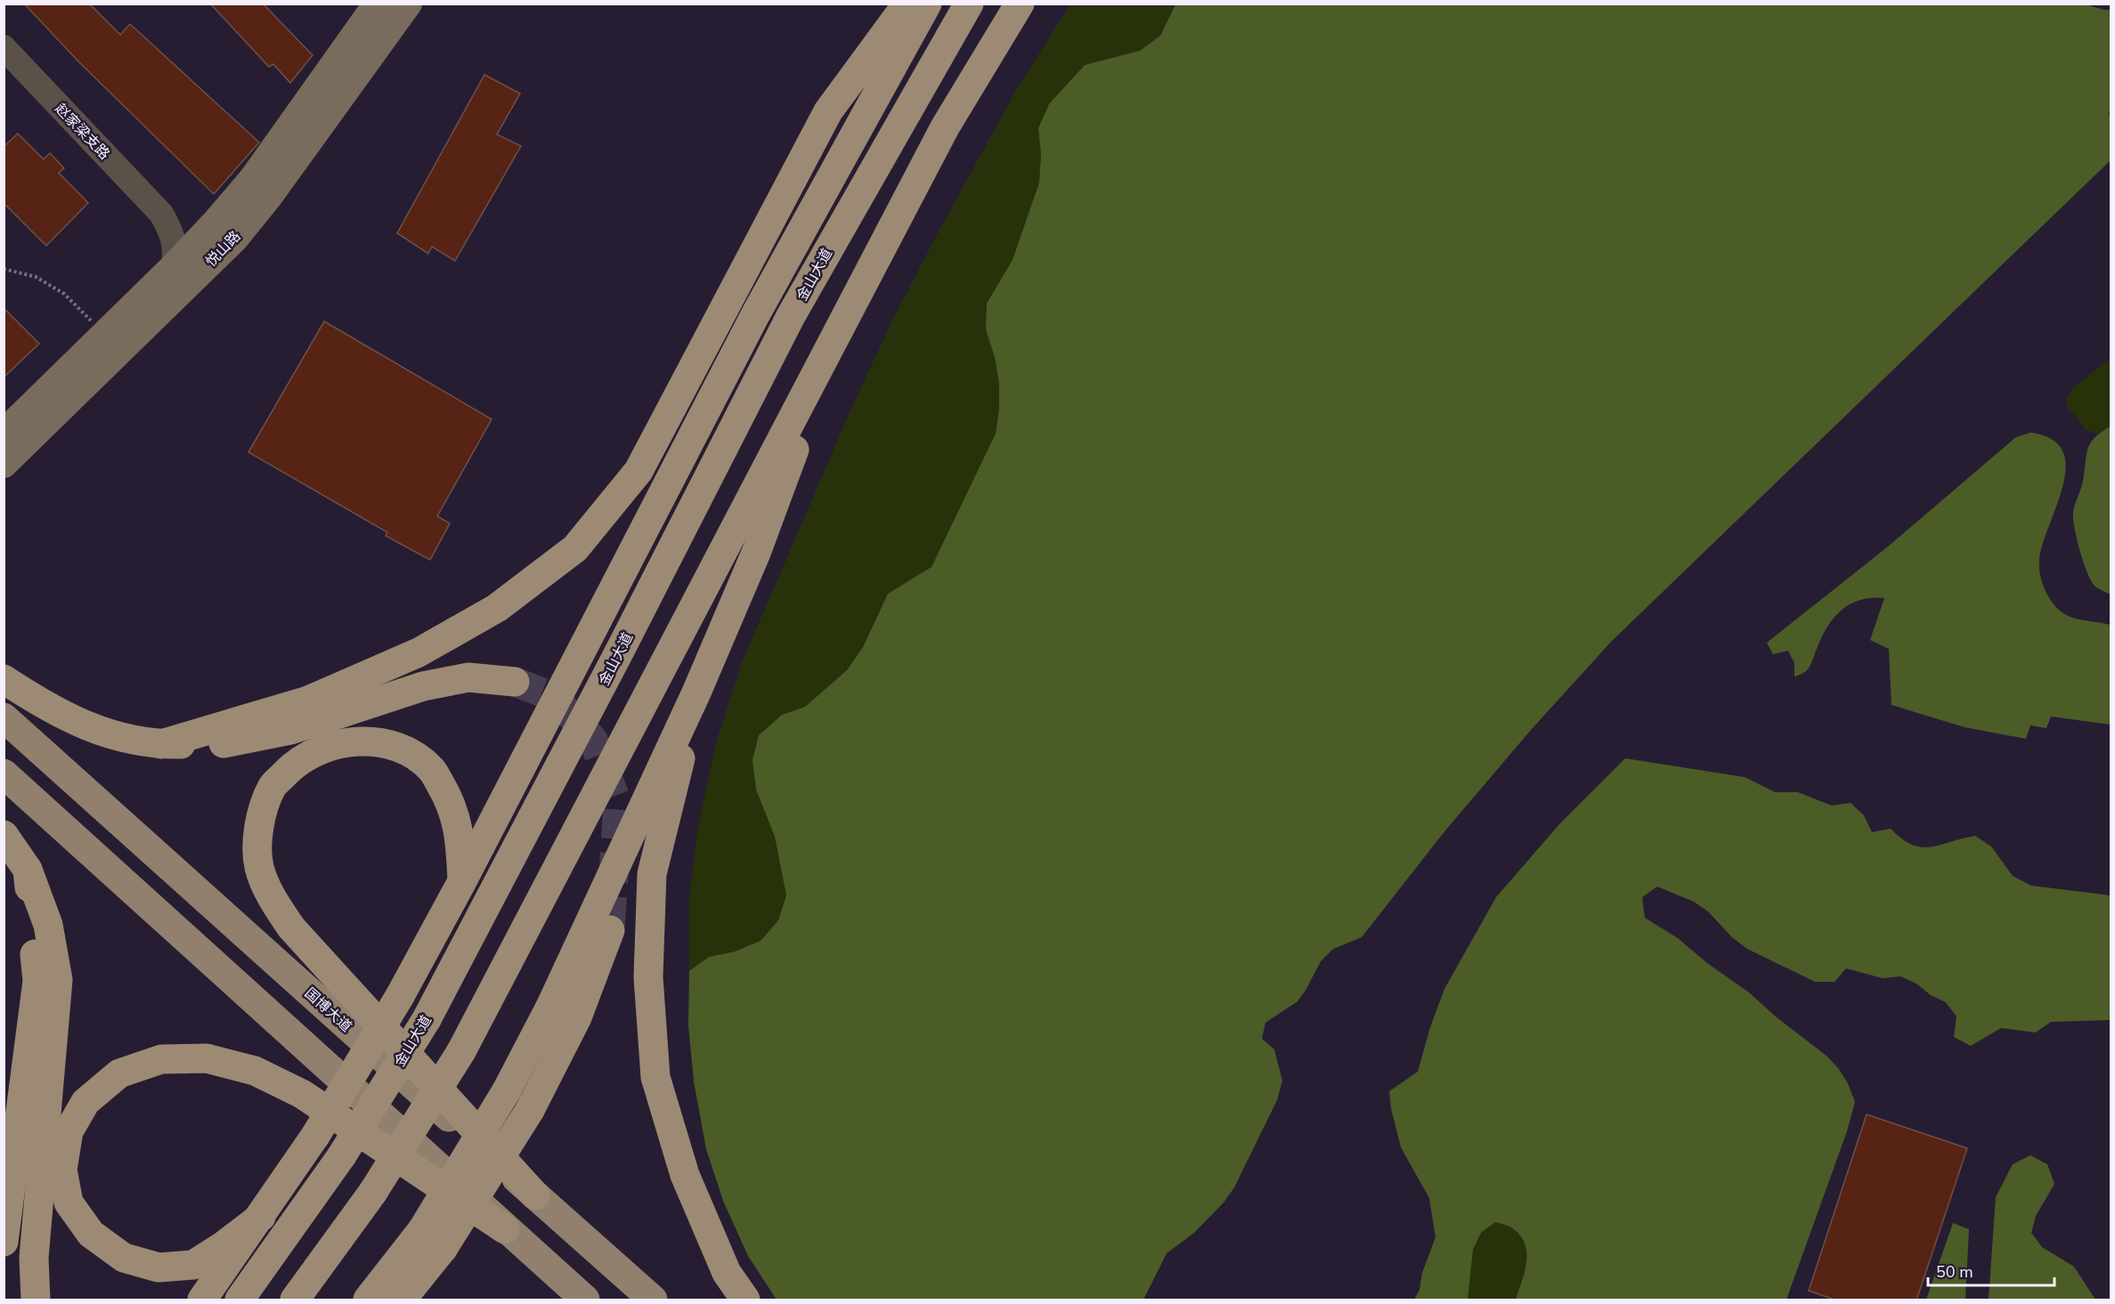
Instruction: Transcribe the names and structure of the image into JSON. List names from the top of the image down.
{
  "streets": {
    "highway": ["金山大道"],
    "main road": ["悦山路", "国博大道"],
    "street": ["赵家梁支路"]
  },
  "scale_bar": "50 m"
}
